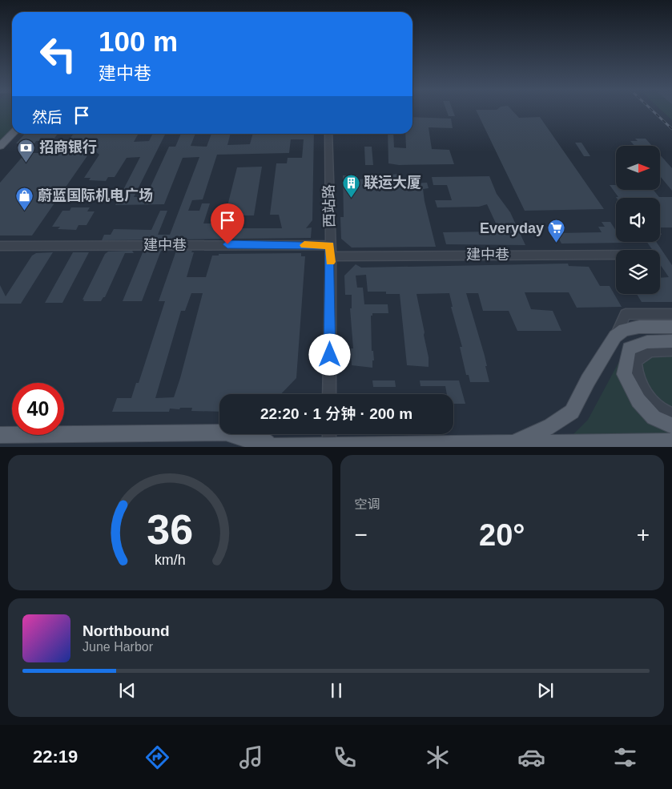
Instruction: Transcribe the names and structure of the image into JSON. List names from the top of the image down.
{
  "streets": {
    "street": ["西站路", "建中巷"]
  },
  "crossings": [
    ["西站路", "建中巷"]
  ],
  "places": {
    "bank": ["招商银行"],
    "building": ["联运大厦"],
    "shop": ["蔚蓝国际机电广场"],
    "supermarket": ["Everyday"]
  },
  "north": "right",
  "page": {
    "turn": ["100 m", "建中巷"],
    "then": "然后",
    "limit": "40",
    "trip": "22:20 · 1 分钟 · 200 m",
    "tile": "空调",
    "heat": ["−", "20°", "+"],
    "song": ["Northbound", "June Harbor"],
    "tabs": "22:19",
    "gauge": ["36", "km/h"]
  }
}
